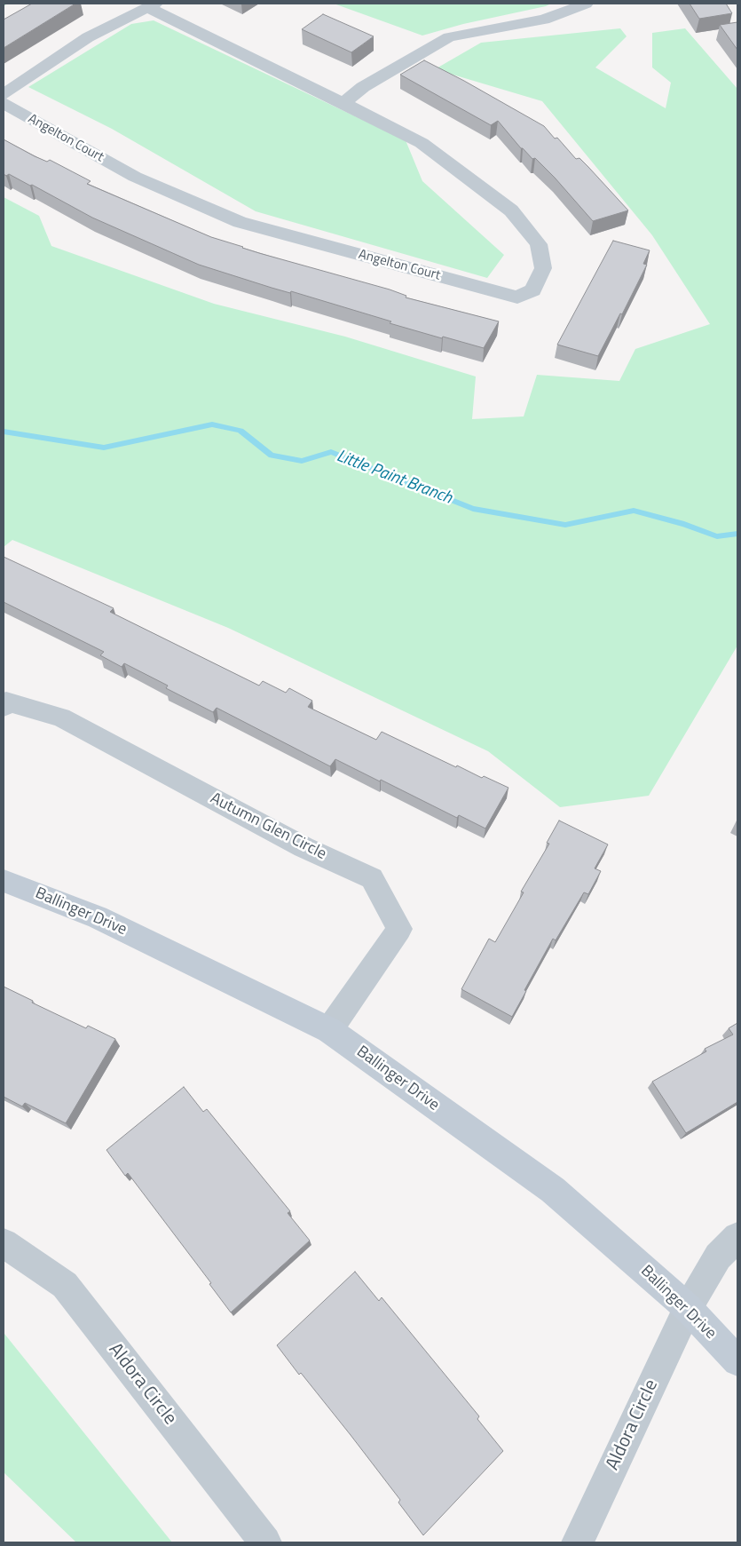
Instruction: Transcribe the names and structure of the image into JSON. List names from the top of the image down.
{
  "streets": {
    "street": [
      "Angelton Court",
      "Autumn Glen Circle",
      "Ballinger Drive",
      "Aldora Circle"
    ]
  },
  "crossings": [
    ["Autumn Glen Circle", "Ballinger Drive"],
    ["Ballinger Drive", "Aldora Circle"]
  ],
  "water": ["Little Paint Branch"]
}
